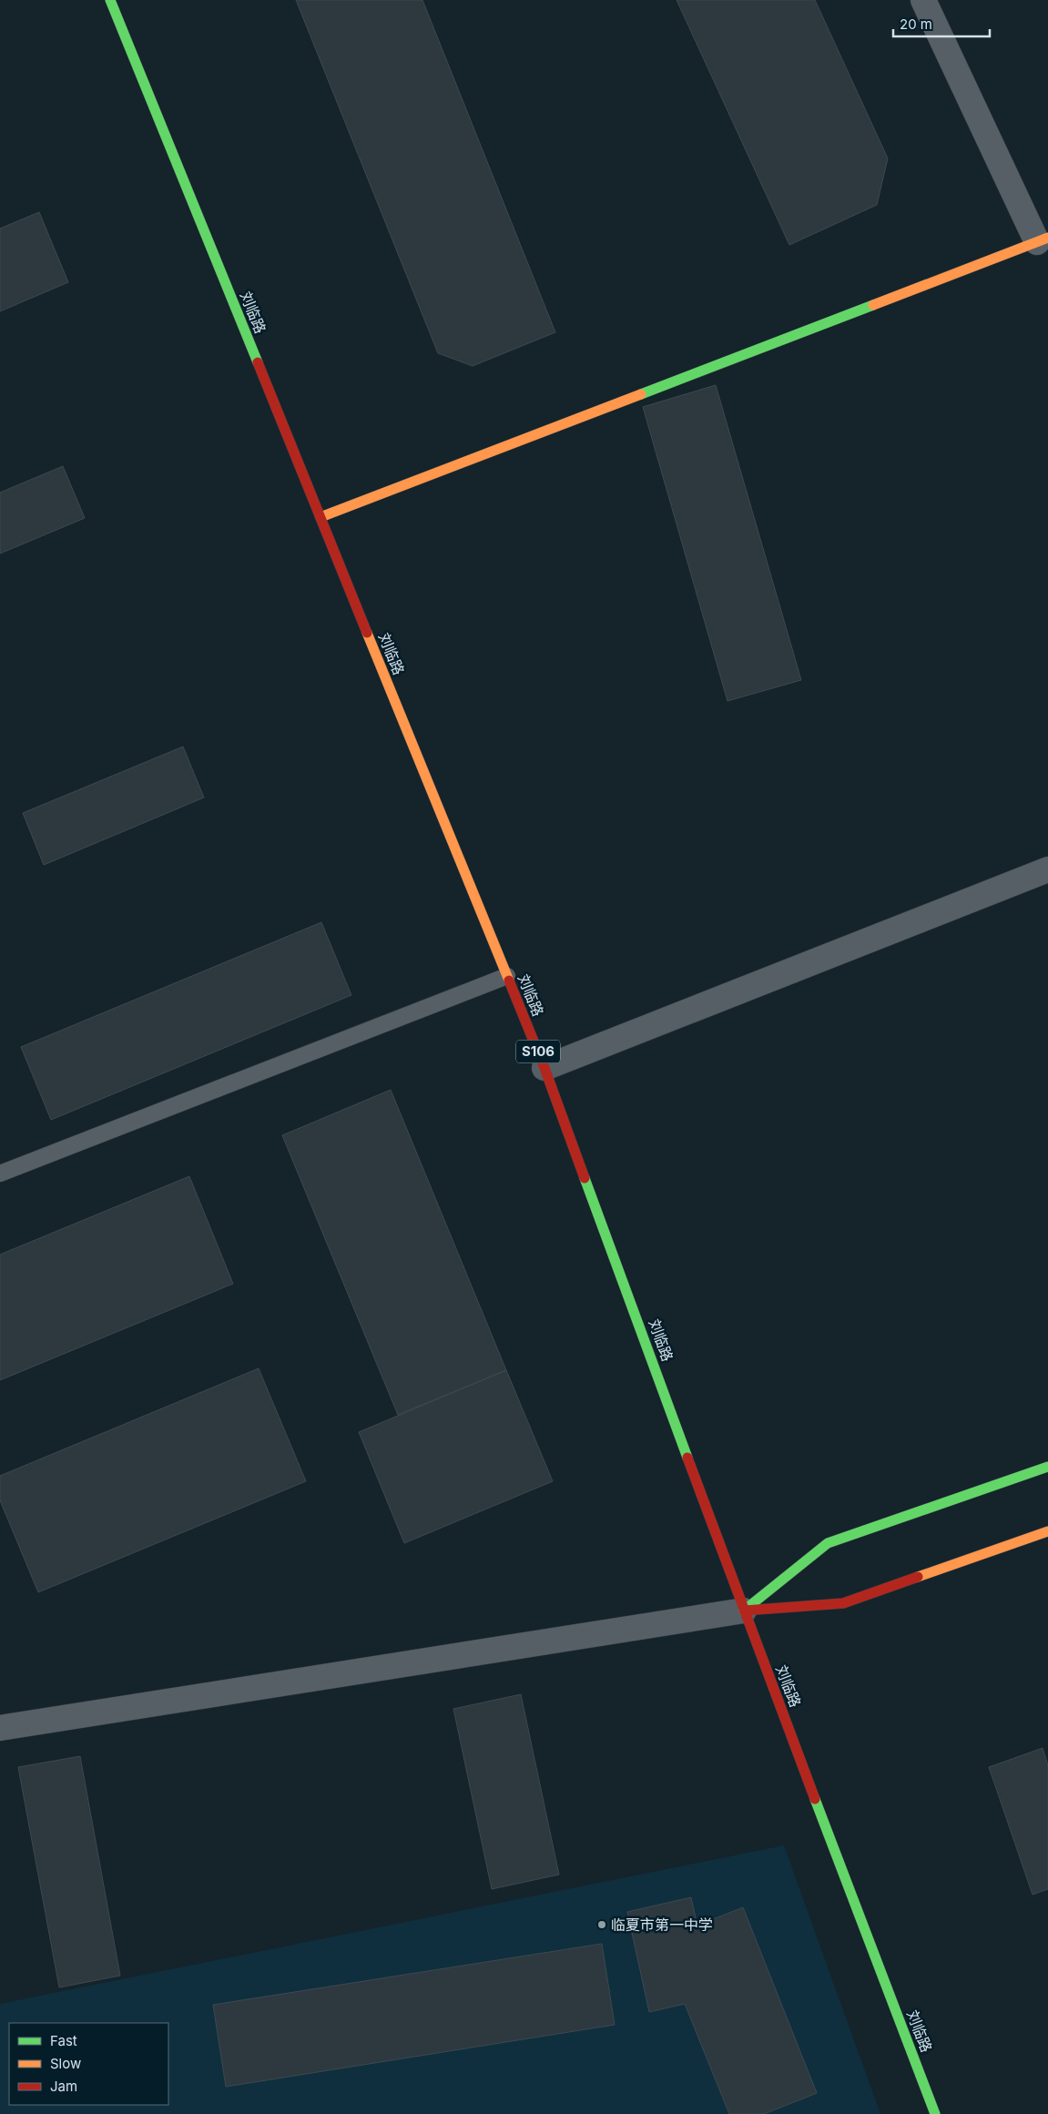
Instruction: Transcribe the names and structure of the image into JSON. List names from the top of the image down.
{
  "streets": {
    "main road": ["刘临路", "S106"]
  },
  "places": ["临夏市第一中学"],
  "legend": ["Fast", "Slow", "Jam"],
  "scale_bar": "20 m"
}
